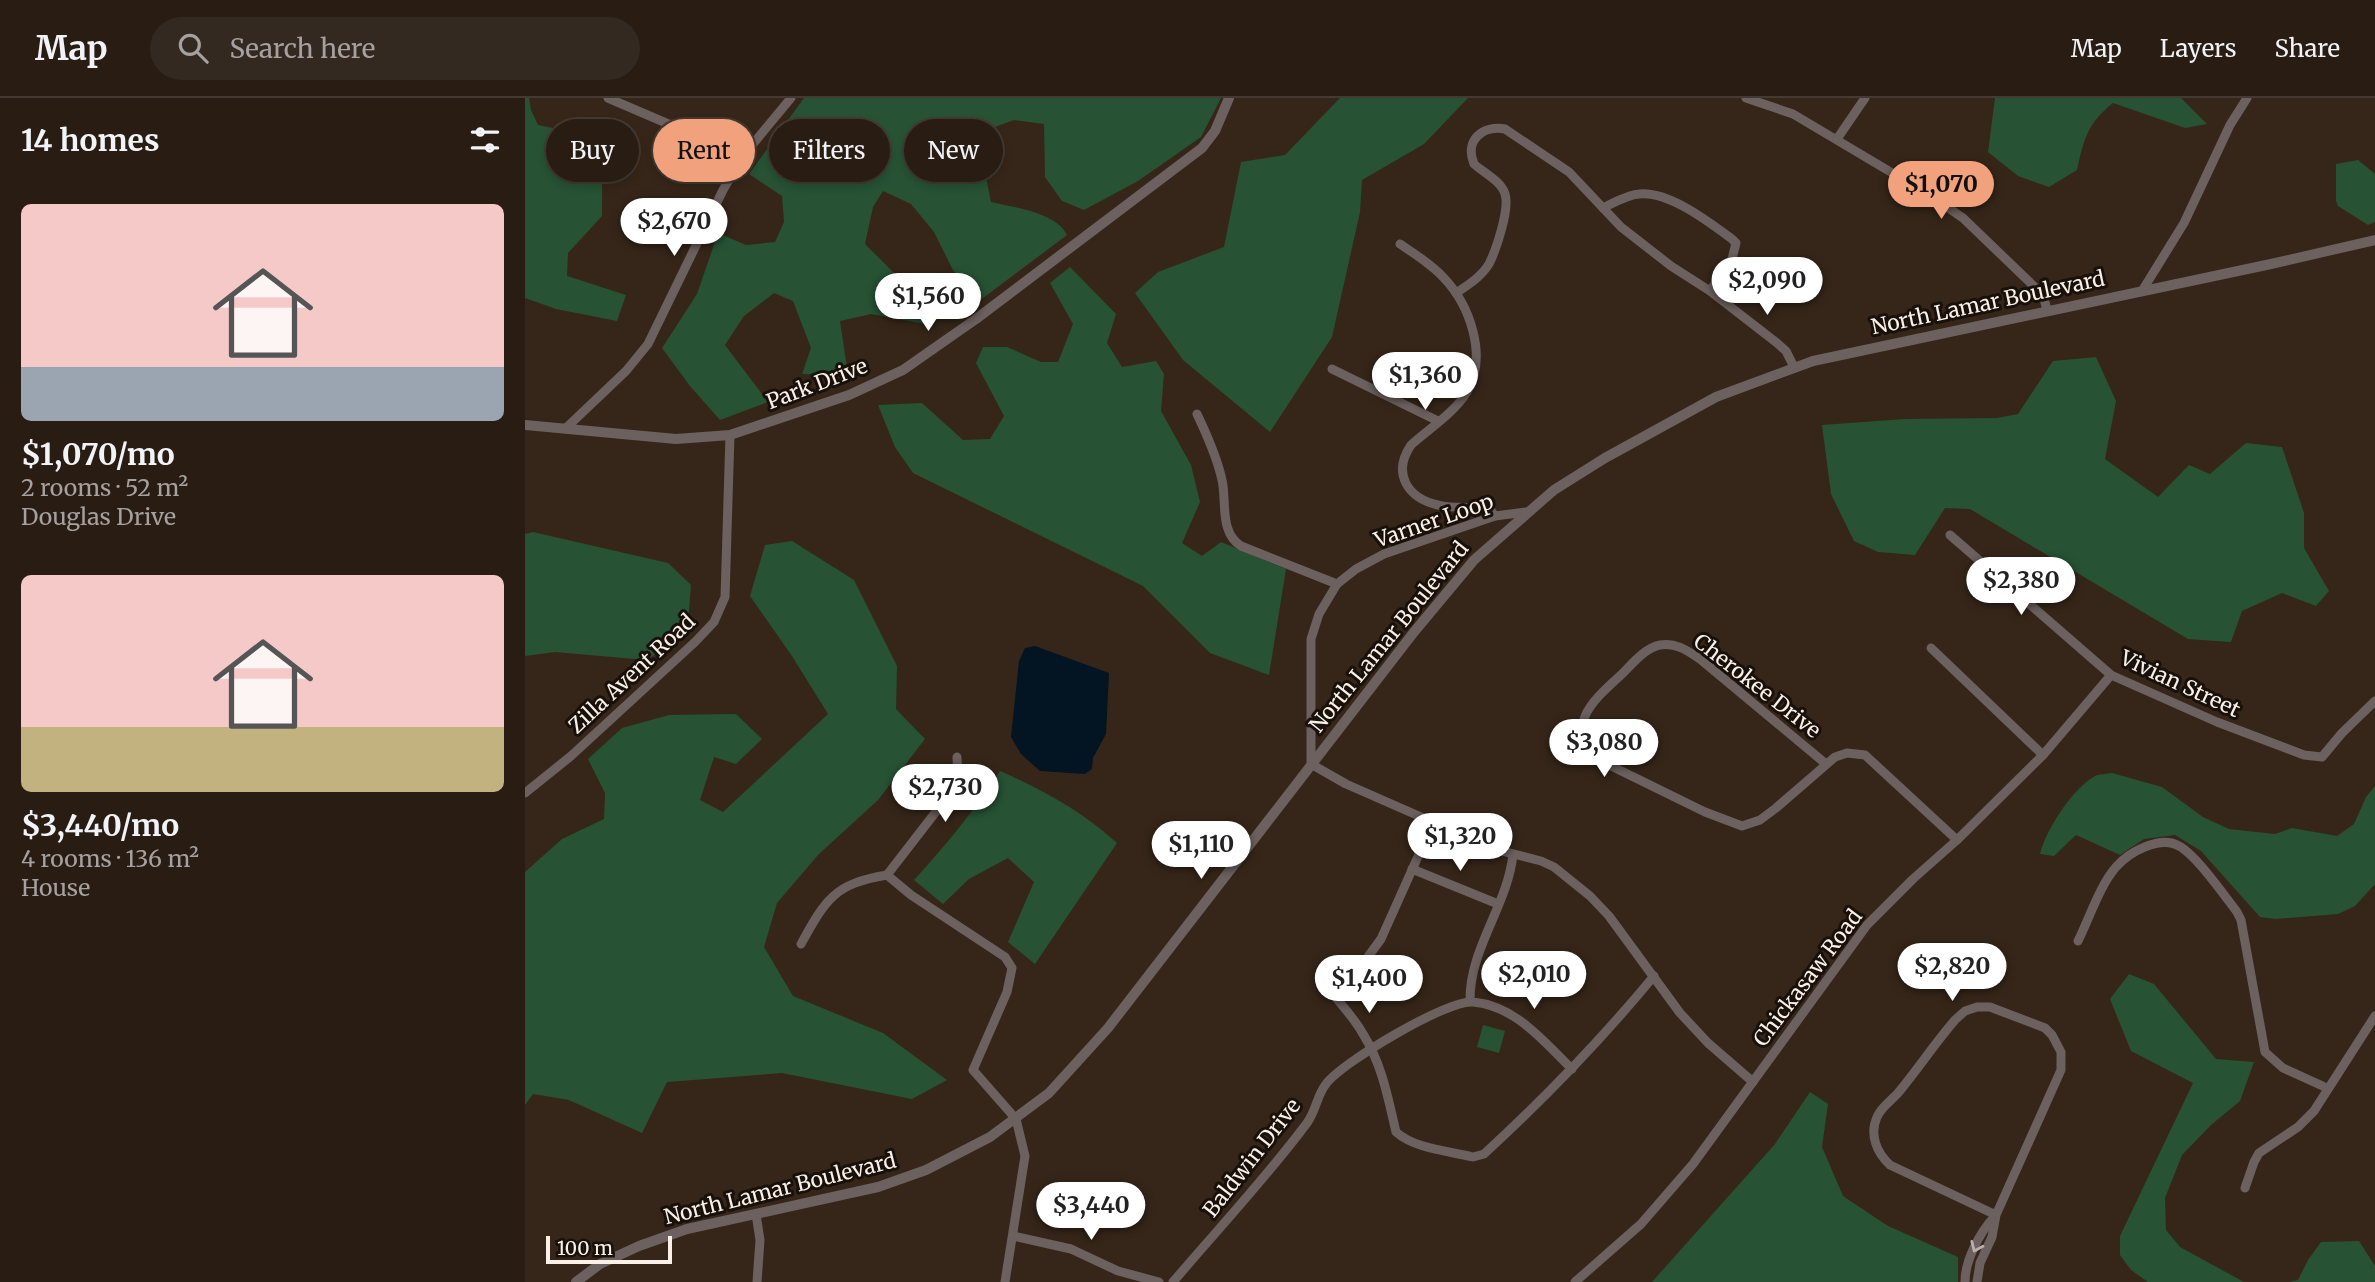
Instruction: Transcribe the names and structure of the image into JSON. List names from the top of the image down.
{
  "streets": {
    "street": [
      "North Lamar Boulevard",
      "Park Drive",
      "Varner Loop",
      "Zilla Avent Road",
      "Vivian Street",
      "Cherokee Drive",
      "Chickasaw Road",
      "Baldwin Drive"
    ]
  },
  "crossings": [
    ["North Lamar Boulevard", "Varner Loop"],
    ["Park Drive", "Zilla Avent Road"],
    ["Vivian Street", "Chickasaw Road"],
    ["Cherokee Drive", "Chickasaw Road"]
  ],
  "scale_bar": "100 m",
  "page": {
    "header": "Map",
    "search": "Search here",
    "nav": ["Map", "Layers", "Share"],
    "heading": "14 homes",
    "chip": [
      "Buy",
      "Rent",
      "Filters",
      "New"
    ],
    "price": [
      "$1,070",
      "$2,670",
      "$2,090",
      "$1,560",
      "$1,360",
      "$2,380",
      "$3,080",
      "$2,730",
      "$1,320",
      "$1,110",
      "$2,820",
      "$2,010",
      "$1,400",
      "$3,440"
    ],
    "list": [
      {
        "name": "$1,070/mo",
        "note": "2 rooms · 52 m² · Douglas Drive"
      },
      {
        "name": "$3,440/mo",
        "note": "4 rooms · 136 m² · House"
      }
    ],
    "scale": "100 m"
  }
}
